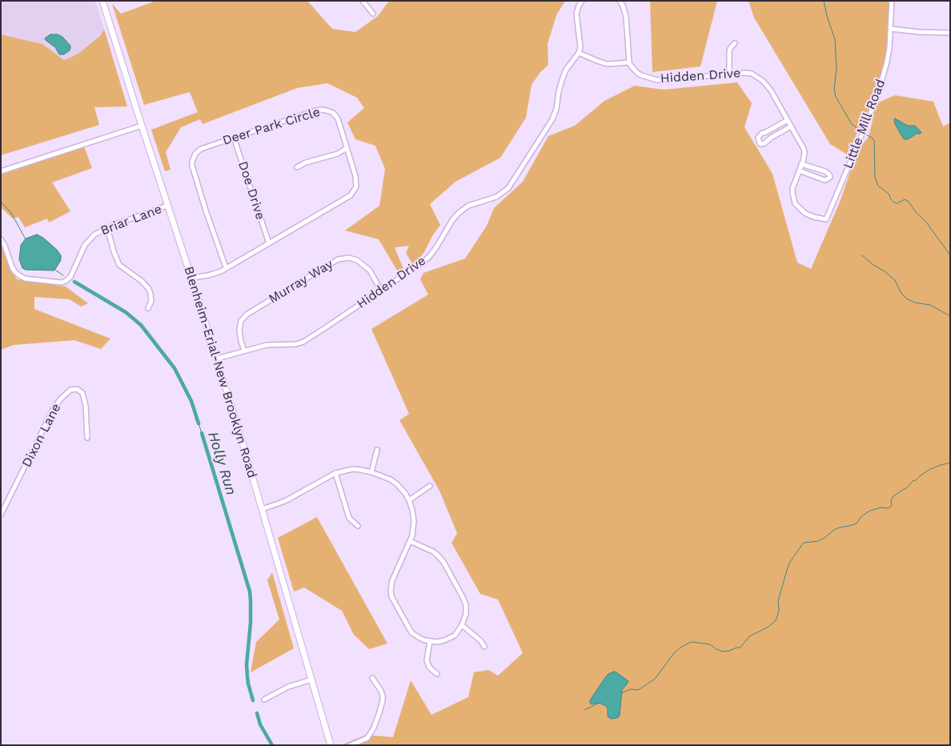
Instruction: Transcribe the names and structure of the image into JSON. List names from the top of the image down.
{
  "streets": {
    "main road": ["Blenheim-Erial-New Brooklyn Road"],
    "street": [
      "Hidden Drive",
      "Little Mill Road",
      "Deer Park Circle",
      "Doe Drive",
      "Briar Lane",
      "Murray Way",
      "Dixon Lane"
    ]
  },
  "crossings": [
    ["Hidden Drive", "Little Mill Road"],
    ["Hidden Drive", "Murray Way"],
    ["Hidden Drive", "Blenheim-Erial-New Brooklyn Road"],
    ["Deer Park Circle", "Doe Drive"],
    ["Deer Park Circle", "Blenheim-Erial-New Brooklyn Road"],
    ["Briar Lane", "Blenheim-Erial-New Brooklyn Road"]
  ],
  "water": ["Holly Run"]
}
